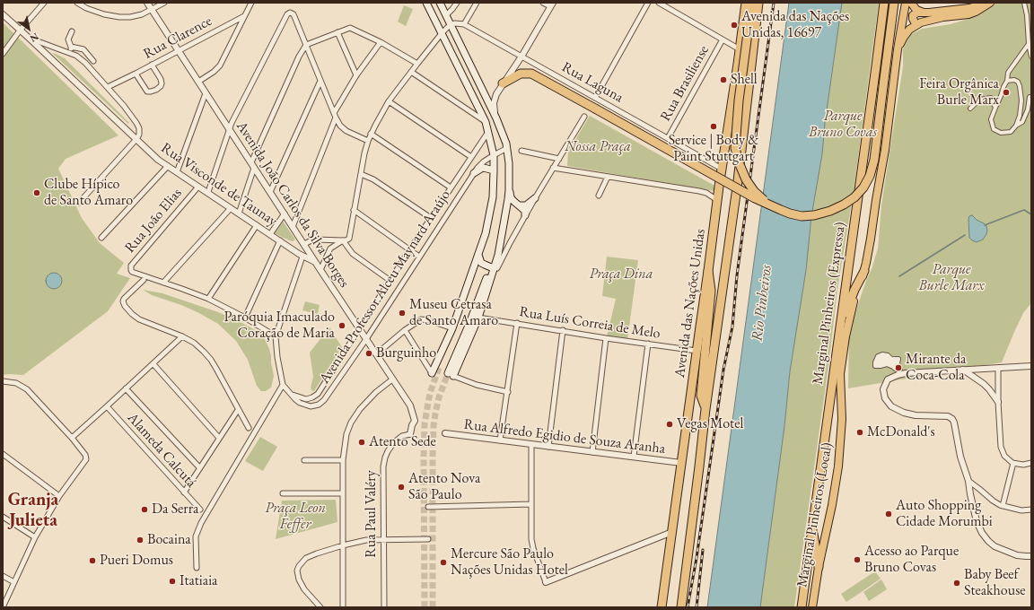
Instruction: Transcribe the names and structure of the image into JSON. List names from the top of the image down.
{
  "streets": {
    "highway": ["Avenida das Nações Unidas", "Marginal Pinheiros (Expressa)"],
    "main road": ["Marginal Pinheiros (Local)"],
    "street": [
      "Rua Clarence",
      "Rua Laguna",
      "Rua Brasiliense",
      "Rua Visconde de Taunay",
      "Avenida João Carlos da Silva Borges",
      "Rua João Elias",
      "Avenida Professor Alceu Maynard Araújo",
      "Rua Luís Correia de Melo",
      "Rua Alfredo Egidio de Souza Aranha",
      "Alameda Calcutá",
      "Rua Paul Valéry"
    ]
  },
  "crossings": [
    ["Rua Clarence", "Rua Visconde de Taunay"],
    ["Rua Clarence", "Avenida João Carlos da Silva Borges"],
    ["Rua Laguna", "Rua Brasiliense"],
    ["Rua Laguna", "Avenida das Nações Unidas"],
    ["Rua Visconde de Taunay", "Avenida João Carlos da Silva Borges"],
    ["Rua Visconde de Taunay", "Rua João Elias"],
    ["Avenida João Carlos da Silva Borges", "Avenida Professor Alceu Maynard Araújo"],
    ["Avenida João Carlos da Silva Borges", "Rua Paul Valéry"],
    ["Avenida das Nações Unidas", "Rua Luís Correia de Melo"],
    ["Avenida das Nações Unidas", "Rua Alfredo Egidio de Souza Aranha"]
  ],
  "districts": ["Granja Julieta"],
  "water": ["Rio Pinheiros"],
  "parks": [
    "Parque Bruno Covas",
    "Nossa Praça",
    "Parque Burle Marx",
    "Praça Dina",
    "Praça Leon Feffer"
  ],
  "places": [
    "Avenida das Nações Unidas, 16697",
    "Shell",
    "Feira Orgânica Burle Marx",
    "Service | Body & Paint Stuttgart",
    "Clube Hípico de Santo Amaro",
    "Museu Cetrasa de Santo Amaro",
    "Paróquia Imaculado Coração de Maria",
    "Burguinho",
    "Mirante da Coca-Cola",
    "Vegas Motel",
    "McDonald's",
    "Atento Sede",
    "Atento Nova São Paulo",
    "Da Serra",
    "Auto Shopping Cidade Morumbi",
    "Bocaina",
    "Acesso ao Parque Bruno Covas",
    "Pueri Domus",
    "Mercure São Paulo Nações Unidas Hotel",
    "Itatiaia",
    "Baby Beef Steakhouse"
  ],
  "north": "bottom right"
}
